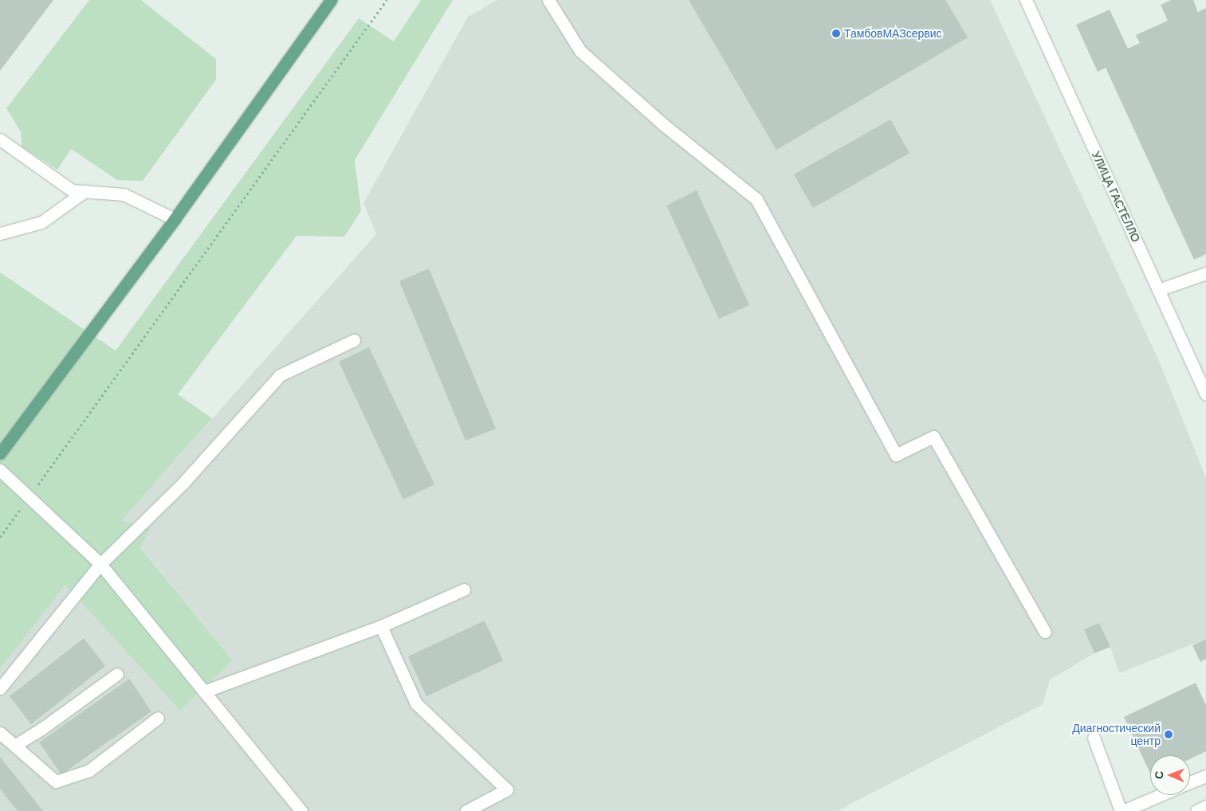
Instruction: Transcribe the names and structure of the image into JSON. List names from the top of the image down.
{
  "streets": {
    "street": ["УЛИЦА ГАСТЕЛЛО"]
  },
  "places": ["ТамбовМАЗсервис", "Диагностический центр"],
  "north": "left"
}
